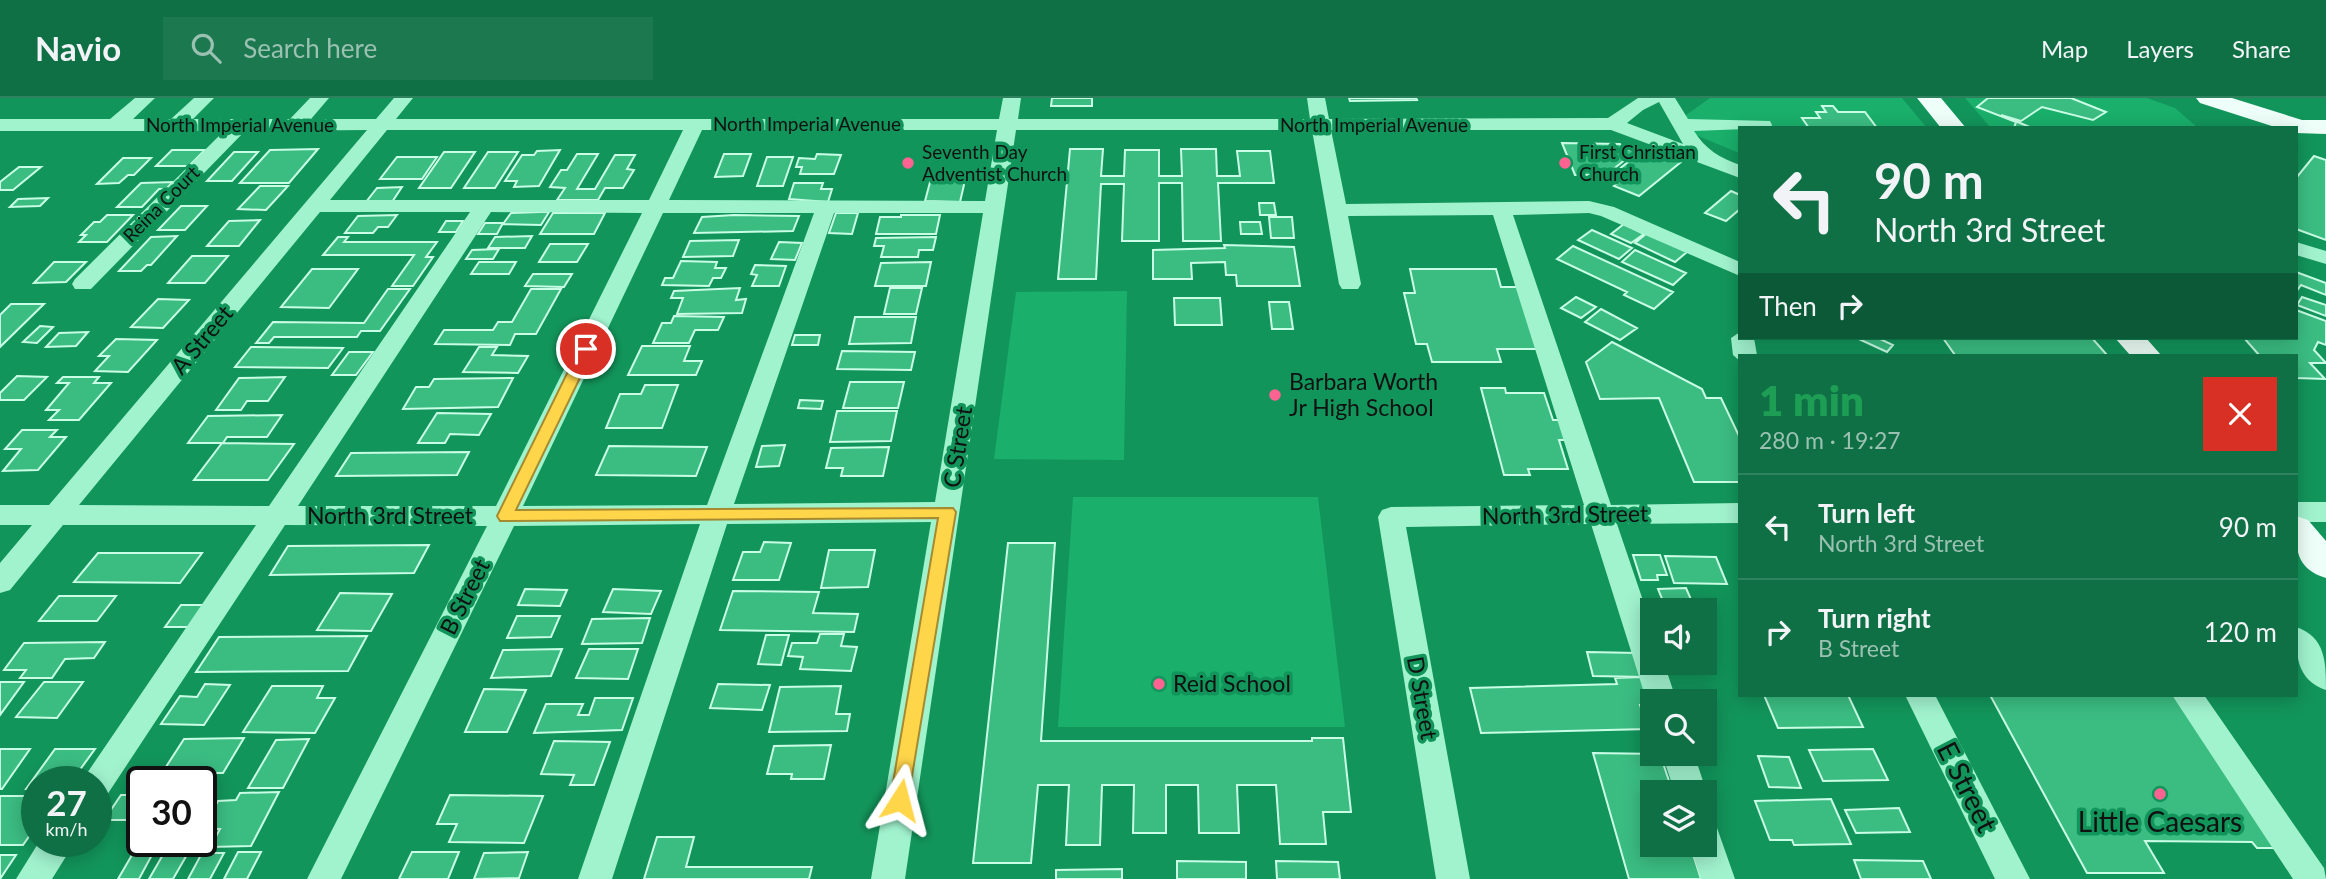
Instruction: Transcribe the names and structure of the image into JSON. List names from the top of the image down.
{
  "streets": {
    "street": [
      "North Imperial Avenue",
      "Reina Court",
      "A Street",
      "C Street",
      "North 3rd Street",
      "B Street",
      "D Street",
      "E Street"
    ]
  },
  "crossings": [
    ["North Imperial Avenue", "Reina Court"],
    ["North Imperial Avenue", "A Street"],
    ["North Imperial Avenue", "C Street"],
    ["North Imperial Avenue", "B Street"],
    ["A Street", "North 3rd Street"],
    ["C Street", "North 3rd Street"],
    ["North 3rd Street", "B Street"],
    ["North 3rd Street", "D Street"]
  ],
  "places": [
    "Seventh Day Adventist Church",
    "First Christian Church",
    "Barbara Worth Jr High School",
    "Reid School",
    "Little Caesars"
  ],
  "page": {
    "header": "Navio",
    "search": "Search here",
    "nav": ["Map", "Layers", "Share"],
    "turn": ["90 m", "North 3rd Street"],
    "then": "Then",
    "heading": ["1 min", "280 m · 19:27"],
    "list": [
      {
        "name": "Turn left",
        "note": "North 3rd Street",
        "value": "90 m"
      },
      {
        "name": "Turn right",
        "note": "B Street",
        "value": "120 m"
      }
    ],
    "speed": "27 km/h",
    "limit": "30"
  }
}
